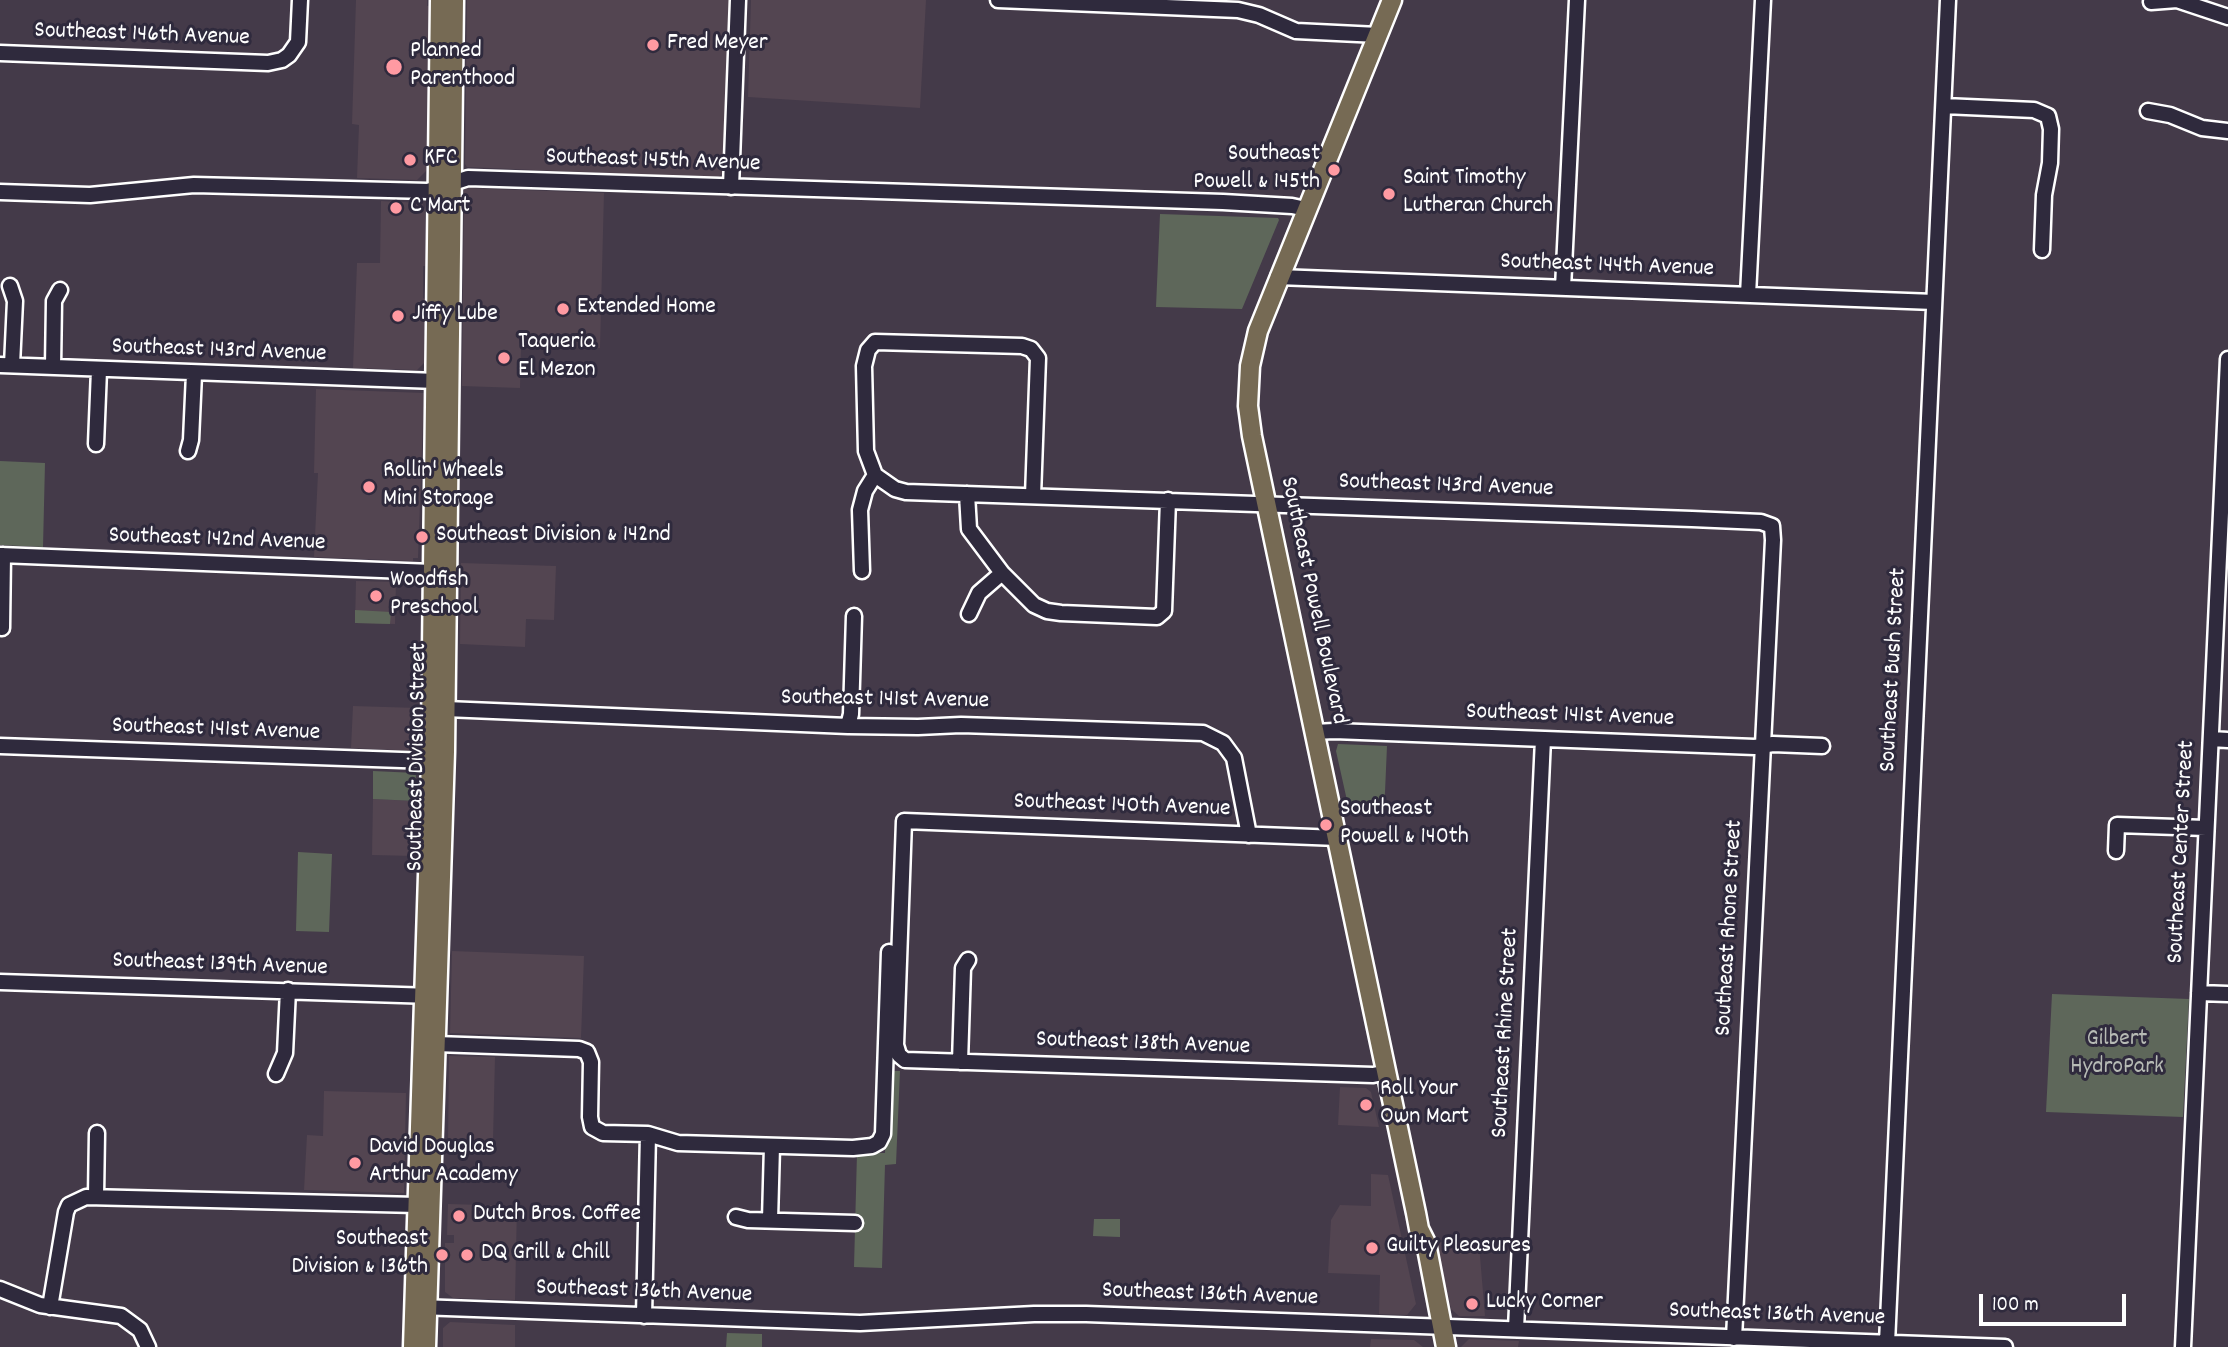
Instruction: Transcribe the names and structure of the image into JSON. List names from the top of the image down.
{
  "streets": {
    "main road": ["Southeast Powell Boulevard", "Southeast Division Street"],
    "street": [
      "Southeast 146th Avenue",
      "Southeast 145th Avenue",
      "Southeast 144th Avenue",
      "Southeast 143rd Avenue",
      "Southeast 142nd Avenue",
      "Southeast Bush Street",
      "Southeast 141st Avenue",
      "Southeast 140th Avenue",
      "Southeast Center Street",
      "Southeast Rhone Street",
      "Southeast 139th Avenue",
      "Southeast Rhine Street",
      "Southeast 138th Avenue",
      "Southeast 136th Avenue"
    ]
  },
  "crossings": [
    ["Southeast 145th Avenue", "Southeast Powell Boulevard"],
    ["Southeast 145th Avenue", "Southeast Division Street"],
    ["Southeast 144th Avenue", "Southeast Powell Boulevard"],
    ["Southeast 144th Avenue", "Southeast Bush Street"],
    ["Southeast 143rd Avenue", "Southeast Powell Boulevard"],
    ["Southeast 143rd Avenue", "Southeast Division Street"],
    ["Southeast 143rd Avenue", "Southeast Rhone Street"],
    ["Southeast 142nd Avenue", "Southeast Division Street"],
    ["Southeast Powell Boulevard", "Southeast 141st Avenue"],
    ["Southeast Powell Boulevard", "Southeast 140th Avenue"],
    ["Southeast Powell Boulevard", "Southeast 138th Avenue"],
    ["Southeast Powell Boulevard", "Southeast 136th Avenue"],
    ["Southeast Bush Street", "Southeast 136th Avenue"],
    ["Southeast 141st Avenue", "Southeast Division Street"],
    ["Southeast 141st Avenue", "Southeast 140th Avenue"],
    ["Southeast 141st Avenue", "Southeast Rhone Street"],
    ["Southeast 141st Avenue", "Southeast Rhine Street"],
    ["Southeast Division Street", "Southeast 139th Avenue"],
    ["Southeast Division Street", "Southeast 136th Avenue"],
    ["Southeast 140th Avenue", "Southeast 138th Avenue"],
    ["Southeast Rhone Street", "Southeast 136th Avenue"],
    ["Southeast Rhine Street", "Southeast 136th Avenue"]
  ],
  "parks": ["Gilbert HydroPark"],
  "places": [
    "Fred Meyer",
    "Planned Parenthood",
    "KFC",
    "Southeast Powell & 145th",
    "Saint Timothy Lutheran Church",
    "C Mart",
    "Extended Home",
    "Jiffy Lube",
    "Taqueria El Mezon",
    "Rollin' Wheels Mini Storage",
    "Southeast Division & 142nd",
    "Woodfish Preschool",
    "Southeast Powell & 140th",
    "Roll Your Own Mart",
    "David Douglas Arthur Academy",
    "Dutch Bros. Coffee",
    "Guilty Pleasures",
    "Southeast Division & 136th",
    "DQ Grill & Chill",
    "Lucky Corner"
  ],
  "scale_bar": "100 m"
}
